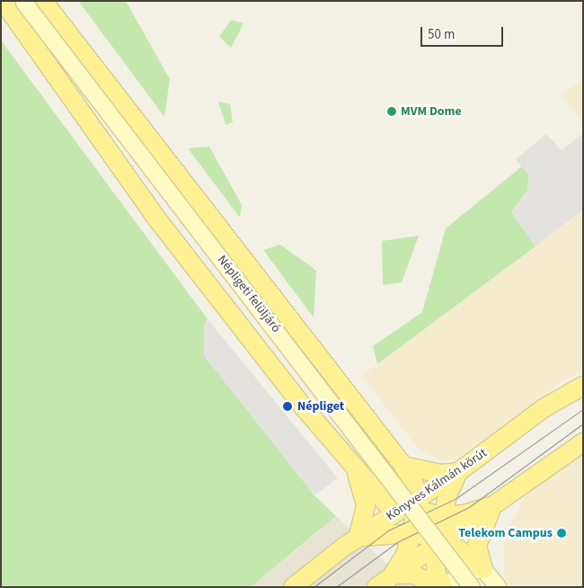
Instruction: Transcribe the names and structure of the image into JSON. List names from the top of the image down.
{
  "streets": {
    "main road": ["Népligeti felüljáró", "Könyves Kálmán körút"]
  },
  "places": ["MVM Dome", "Népliget", "Telekom Campus"],
  "scale_bar": "50 m"
}
